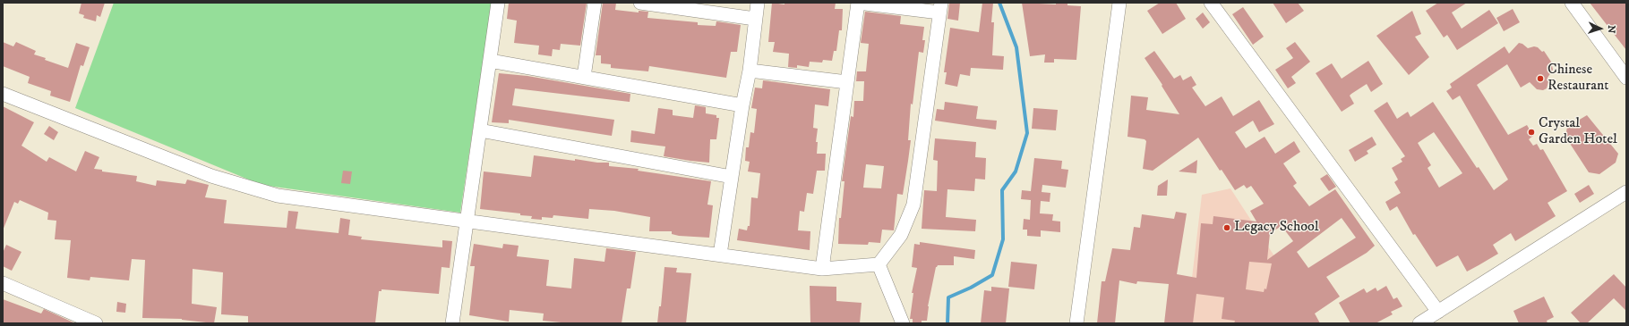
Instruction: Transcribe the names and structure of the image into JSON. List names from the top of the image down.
{
  "places": ["Chinese Restaurant", "Crystal Garden Hotel", "Legacy School"],
  "north": "right"
}
